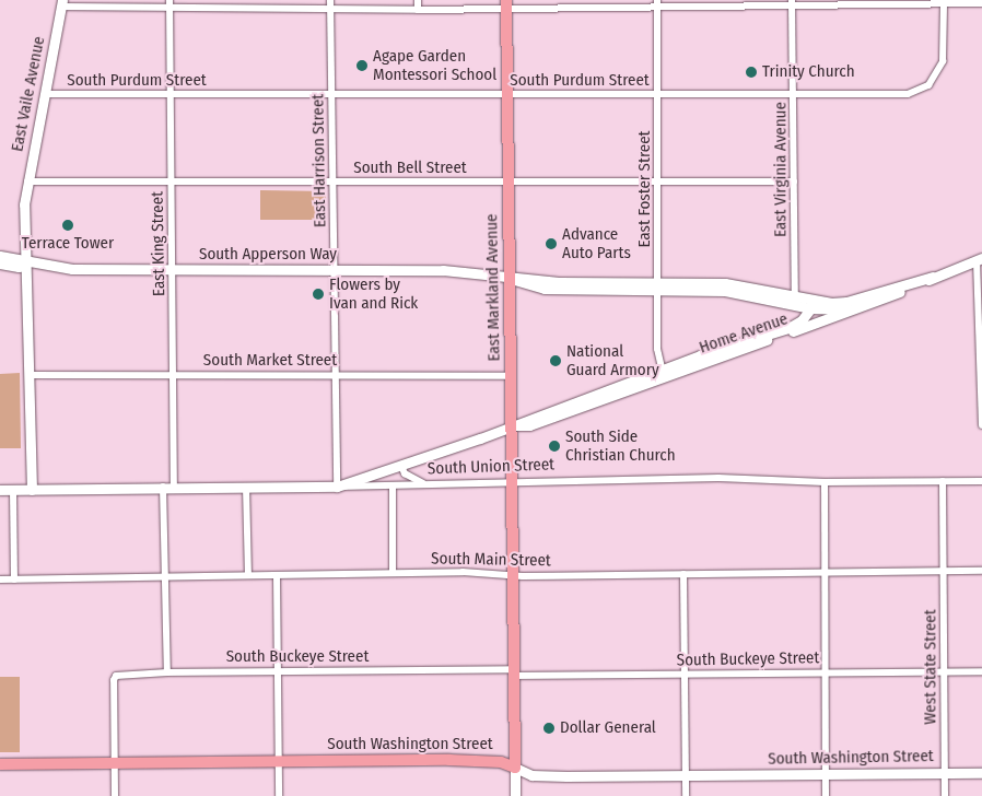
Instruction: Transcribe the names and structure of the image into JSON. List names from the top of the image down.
{
  "streets": {
    "main road": [
      "East Vaile Avenue",
      "South Apperson Way",
      "East Markland Avenue",
      "Home Avenue",
      "South Union Street",
      "South Washington Street"
    ],
    "street": [
      "South Purdum Street",
      "East Harrison Street",
      "South Bell Street",
      "East Virginia Avenue",
      "East Foster Street",
      "East King Street",
      "South Market Street",
      "South Main Street",
      "South Buckeye Street",
      "West State Street"
    ]
  },
  "crossings": [
    ["South Purdum Street", "East Vaile Avenue"],
    ["South Purdum Street", "East Harrison Street"],
    ["South Purdum Street", "East Virginia Avenue"],
    ["South Purdum Street", "East Foster Street"],
    ["South Purdum Street", "East King Street"],
    ["South Purdum Street", "East Markland Avenue"],
    ["East Vaile Avenue", "South Bell Street"],
    ["East Vaile Avenue", "South Apperson Way"],
    ["East Vaile Avenue", "South Market Street"],
    ["East Vaile Avenue", "South Union Street"],
    ["East Harrison Street", "South Bell Street"],
    ["East Harrison Street", "South Apperson Way"],
    ["East Harrison Street", "Home Avenue"],
    ["East Harrison Street", "South Market Street"],
    ["East Harrison Street", "South Union Street"],
    ["South Bell Street", "East Virginia Avenue"],
    ["South Bell Street", "East Foster Street"],
    ["South Bell Street", "East King Street"],
    ["South Bell Street", "East Markland Avenue"],
    ["East Virginia Avenue", "South Apperson Way"],
    ["East Foster Street", "South Apperson Way"],
    ["East Foster Street", "Home Avenue"],
    ["East King Street", "South Apperson Way"],
    ["East King Street", "South Market Street"],
    ["East King Street", "South Union Street"],
    ["South Apperson Way", "East Markland Avenue"],
    ["South Apperson Way", "Home Avenue"],
    ["East Markland Avenue", "Home Avenue"],
    ["East Markland Avenue", "South Market Street"],
    ["East Markland Avenue", "South Union Street"],
    ["East Markland Avenue", "South Main Street"],
    ["East Markland Avenue", "South Buckeye Street"],
    ["East Markland Avenue", "South Washington Street"],
    ["Home Avenue", "South Union Street"],
    ["South Union Street", "West State Street"],
    ["South Main Street", "West State Street"],
    ["South Buckeye Street", "West State Street"],
    ["South Buckeye Street", "South Washington Street"],
    ["West State Street", "South Washington Street"]
  ],
  "places": [
    "Agape Garden Montessori School",
    "Trinity Church",
    "Terrace Tower",
    "Advance Auto Parts",
    "Flowers by Ivan and Rick",
    "National Guard Armory",
    "South Side Christian Church",
    "Dollar General"
  ]
}
